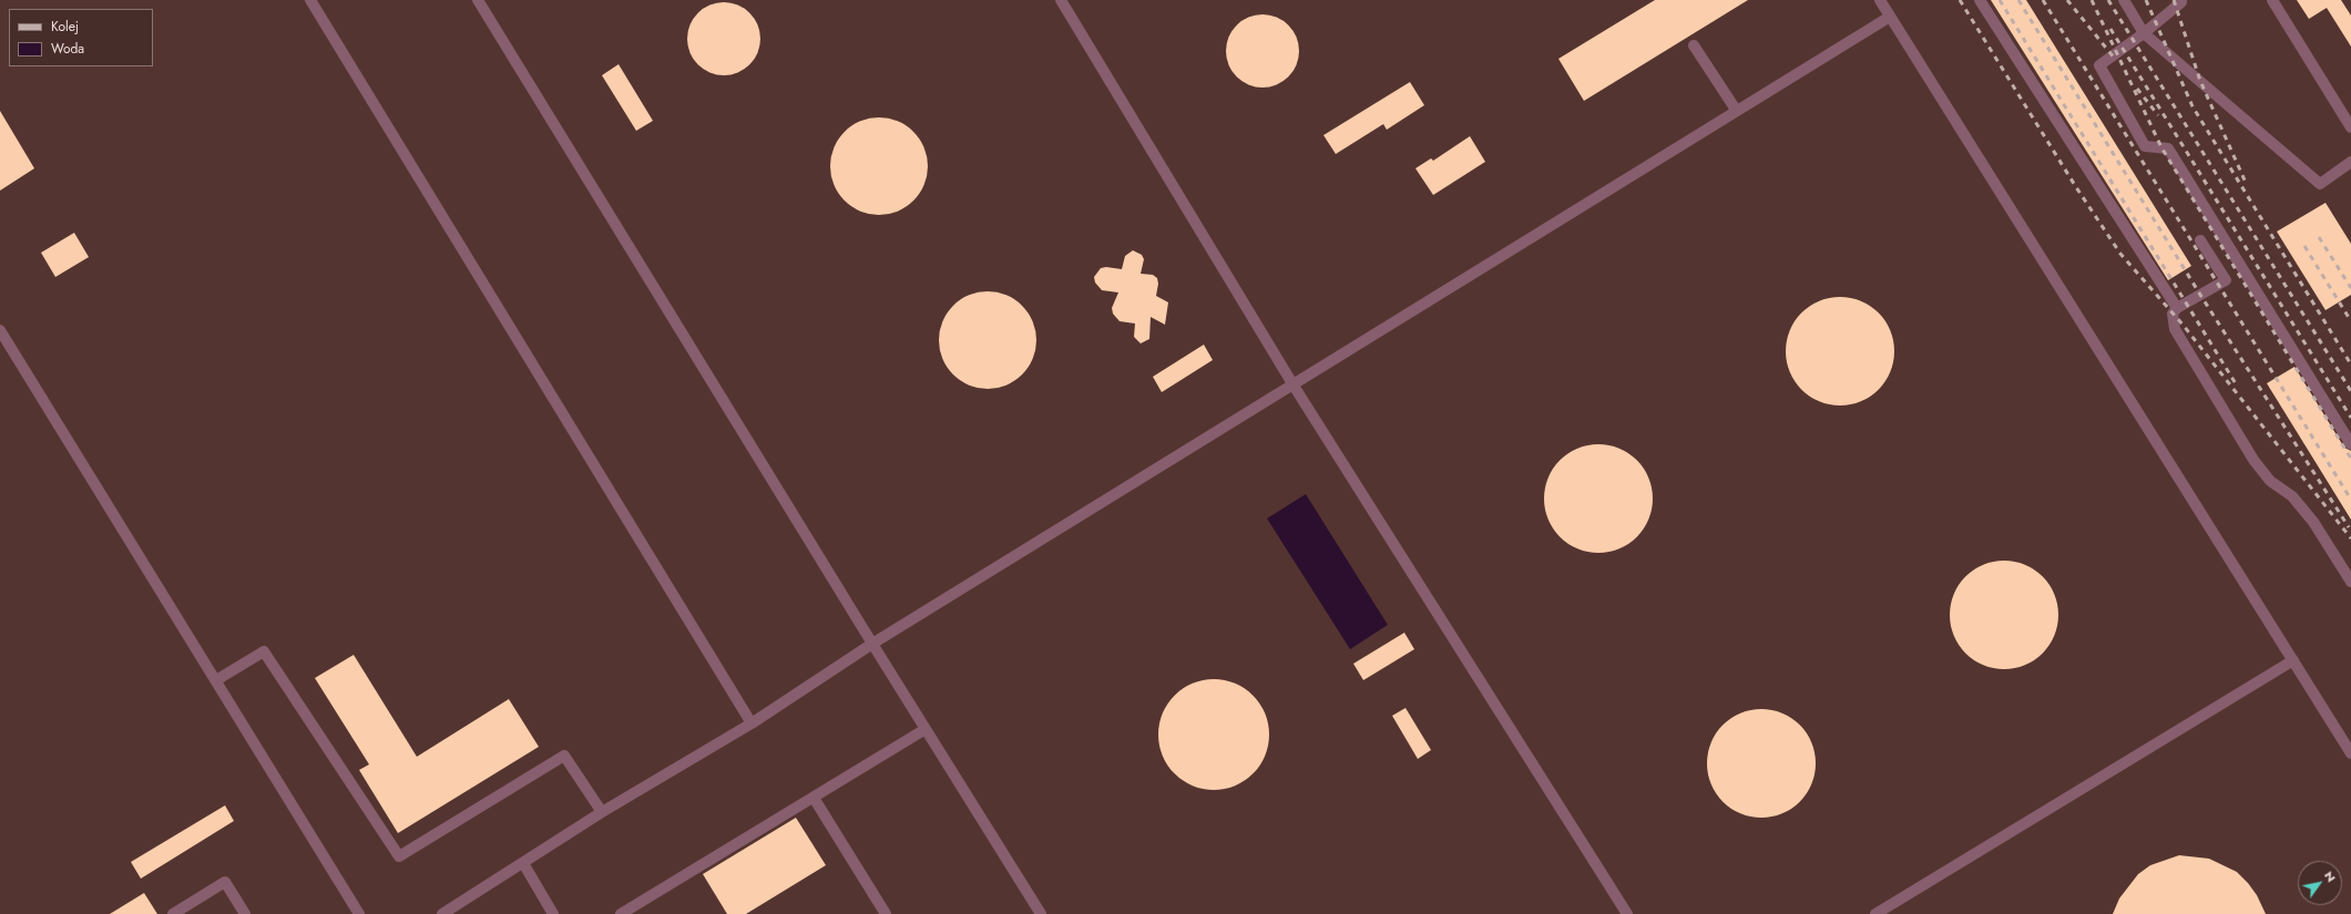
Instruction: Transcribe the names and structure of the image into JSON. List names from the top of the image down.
{
  "legend": ["Kolej", "Woda"],
  "north": "top right"
}
